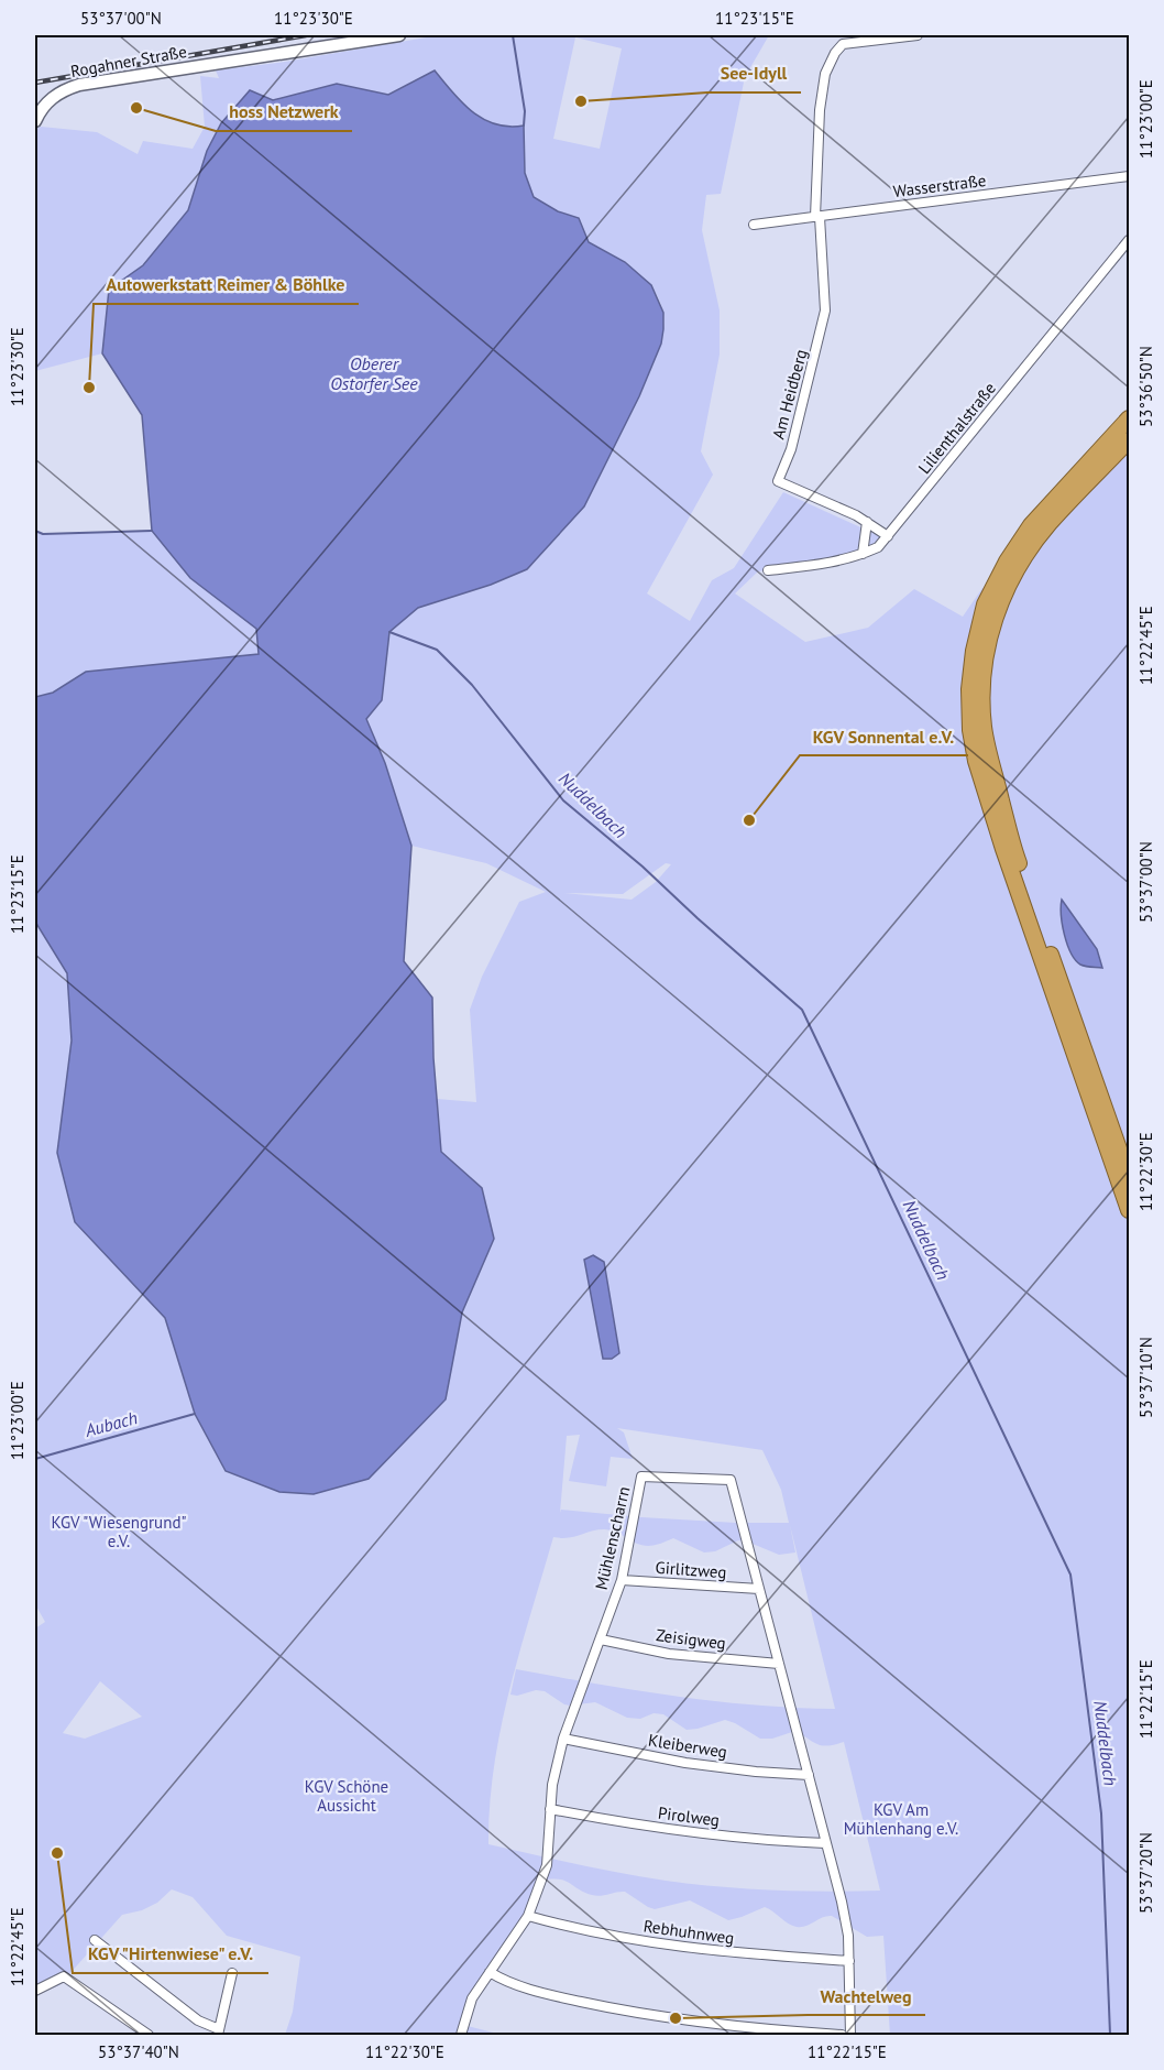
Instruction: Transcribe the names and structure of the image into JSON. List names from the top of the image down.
{
  "streets": {
    "street": [
      "Rogahner Straße",
      "Wasserstraße",
      "Am Heidberg",
      "Lilienthalstraße",
      "Mühlenscharrn",
      "Girlitzweg",
      "Zeisigweg",
      "Kleiberweg",
      "Pirolweg",
      "Rebhuhnweg"
    ]
  },
  "crossings": [
    ["Wasserstraße", "Am Heidberg"],
    ["Am Heidberg", "Lilienthalstraße"],
    ["Mühlenscharrn", "Girlitzweg"],
    ["Mühlenscharrn", "Zeisigweg"],
    ["Mühlenscharrn", "Kleiberweg"],
    ["Mühlenscharrn", "Pirolweg"],
    ["Mühlenscharrn", "Rebhuhnweg"]
  ],
  "water": ["Oberer Ostorfer See", "Nuddelbach", "Aubach"],
  "parks": ["KGV \"Wiesengrund\" e.V.", "KGV Schöne Aussicht", "KGV Am Mühlenhang e.V."],
  "places": [
    "See-Idyll",
    "hoss Netzwerk",
    "Autowerkstatt Reimer & Böhlke",
    "KGV Sonnental e.V.",
    "KGV \"Hirtenwiese\" e.V.",
    "Wachtelweg"
  ],
  "coordinates": [
    "53°37'00\"N",
    "11°23'30\"E",
    "11°23'15\"E",
    "11°23'00\"E",
    "53°36'50\"N",
    "11°22'45\"E",
    "11°22'30\"E",
    "53°37'10\"N",
    "11°22'15\"E",
    "53°37'20\"N",
    "53°37'40\"N"
  ]
}
